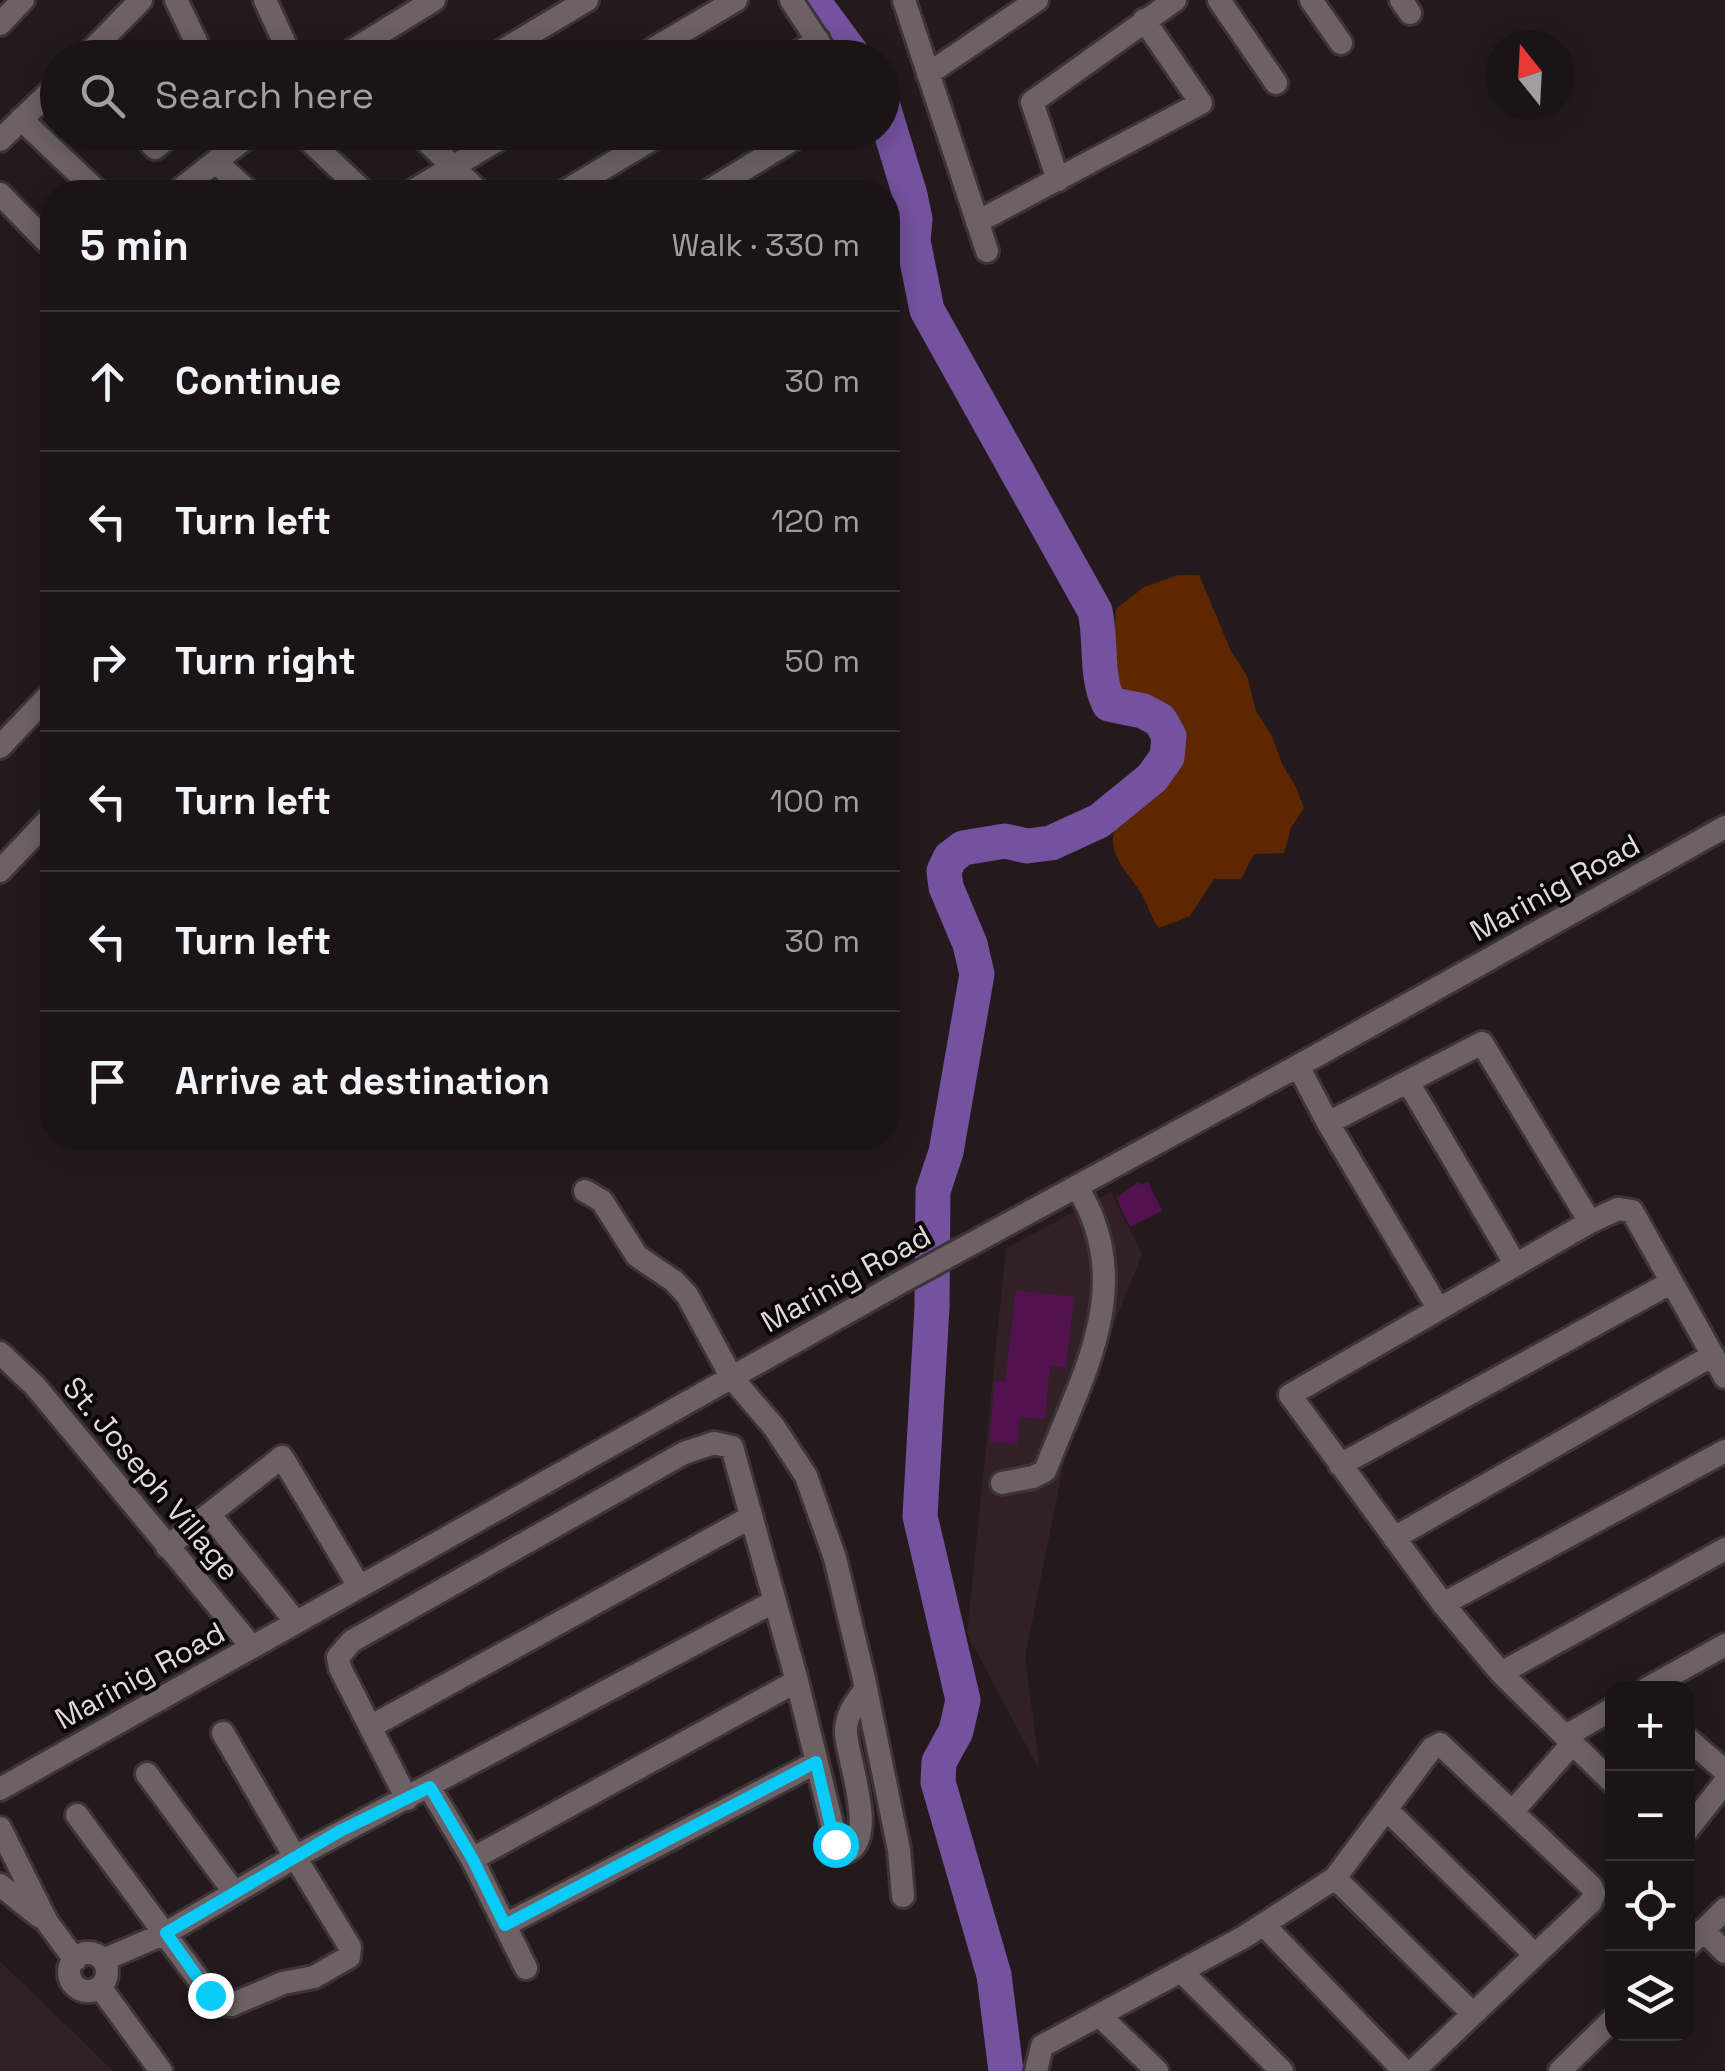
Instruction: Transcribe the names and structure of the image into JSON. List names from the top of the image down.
{
  "streets": {
    "street": ["Marinig Road", "St. Joseph Village"]
  },
  "crossings": [
    ["Marinig Road", "St. Joseph Village"]
  ],
  "north": "top",
  "page": {
    "search": "Search here",
    "heading": ["5 min", "Walk · 330 m"],
    "list": [
      ["Continue", "30 m"],
      ["Turn left", "120 m"],
      ["Turn right", "50 m"],
      ["Turn left", "100 m"],
      ["Turn left", "30 m"],
      "Arrive at destination"
    ],
    "map_buttons": ["+", "−"]
  }
}
